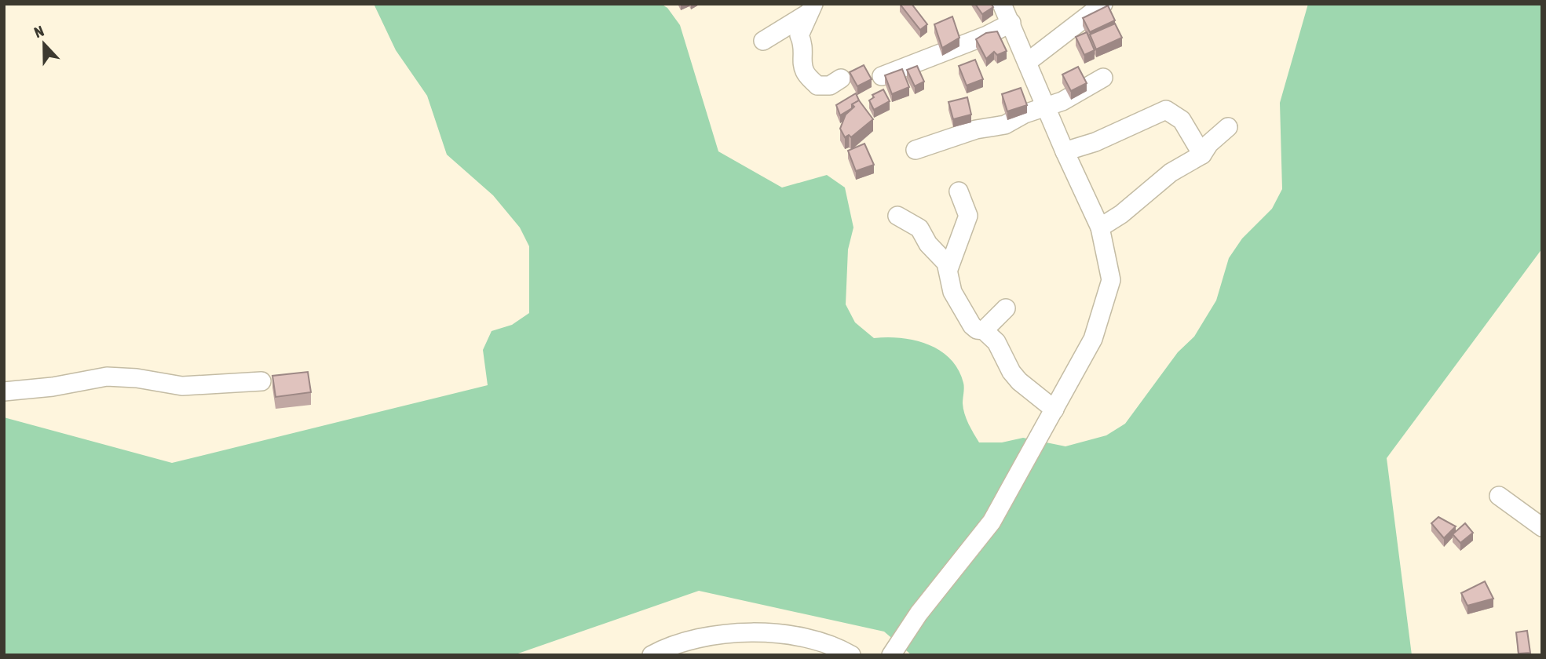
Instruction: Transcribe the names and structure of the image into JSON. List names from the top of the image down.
{
  "north": "top"
}
